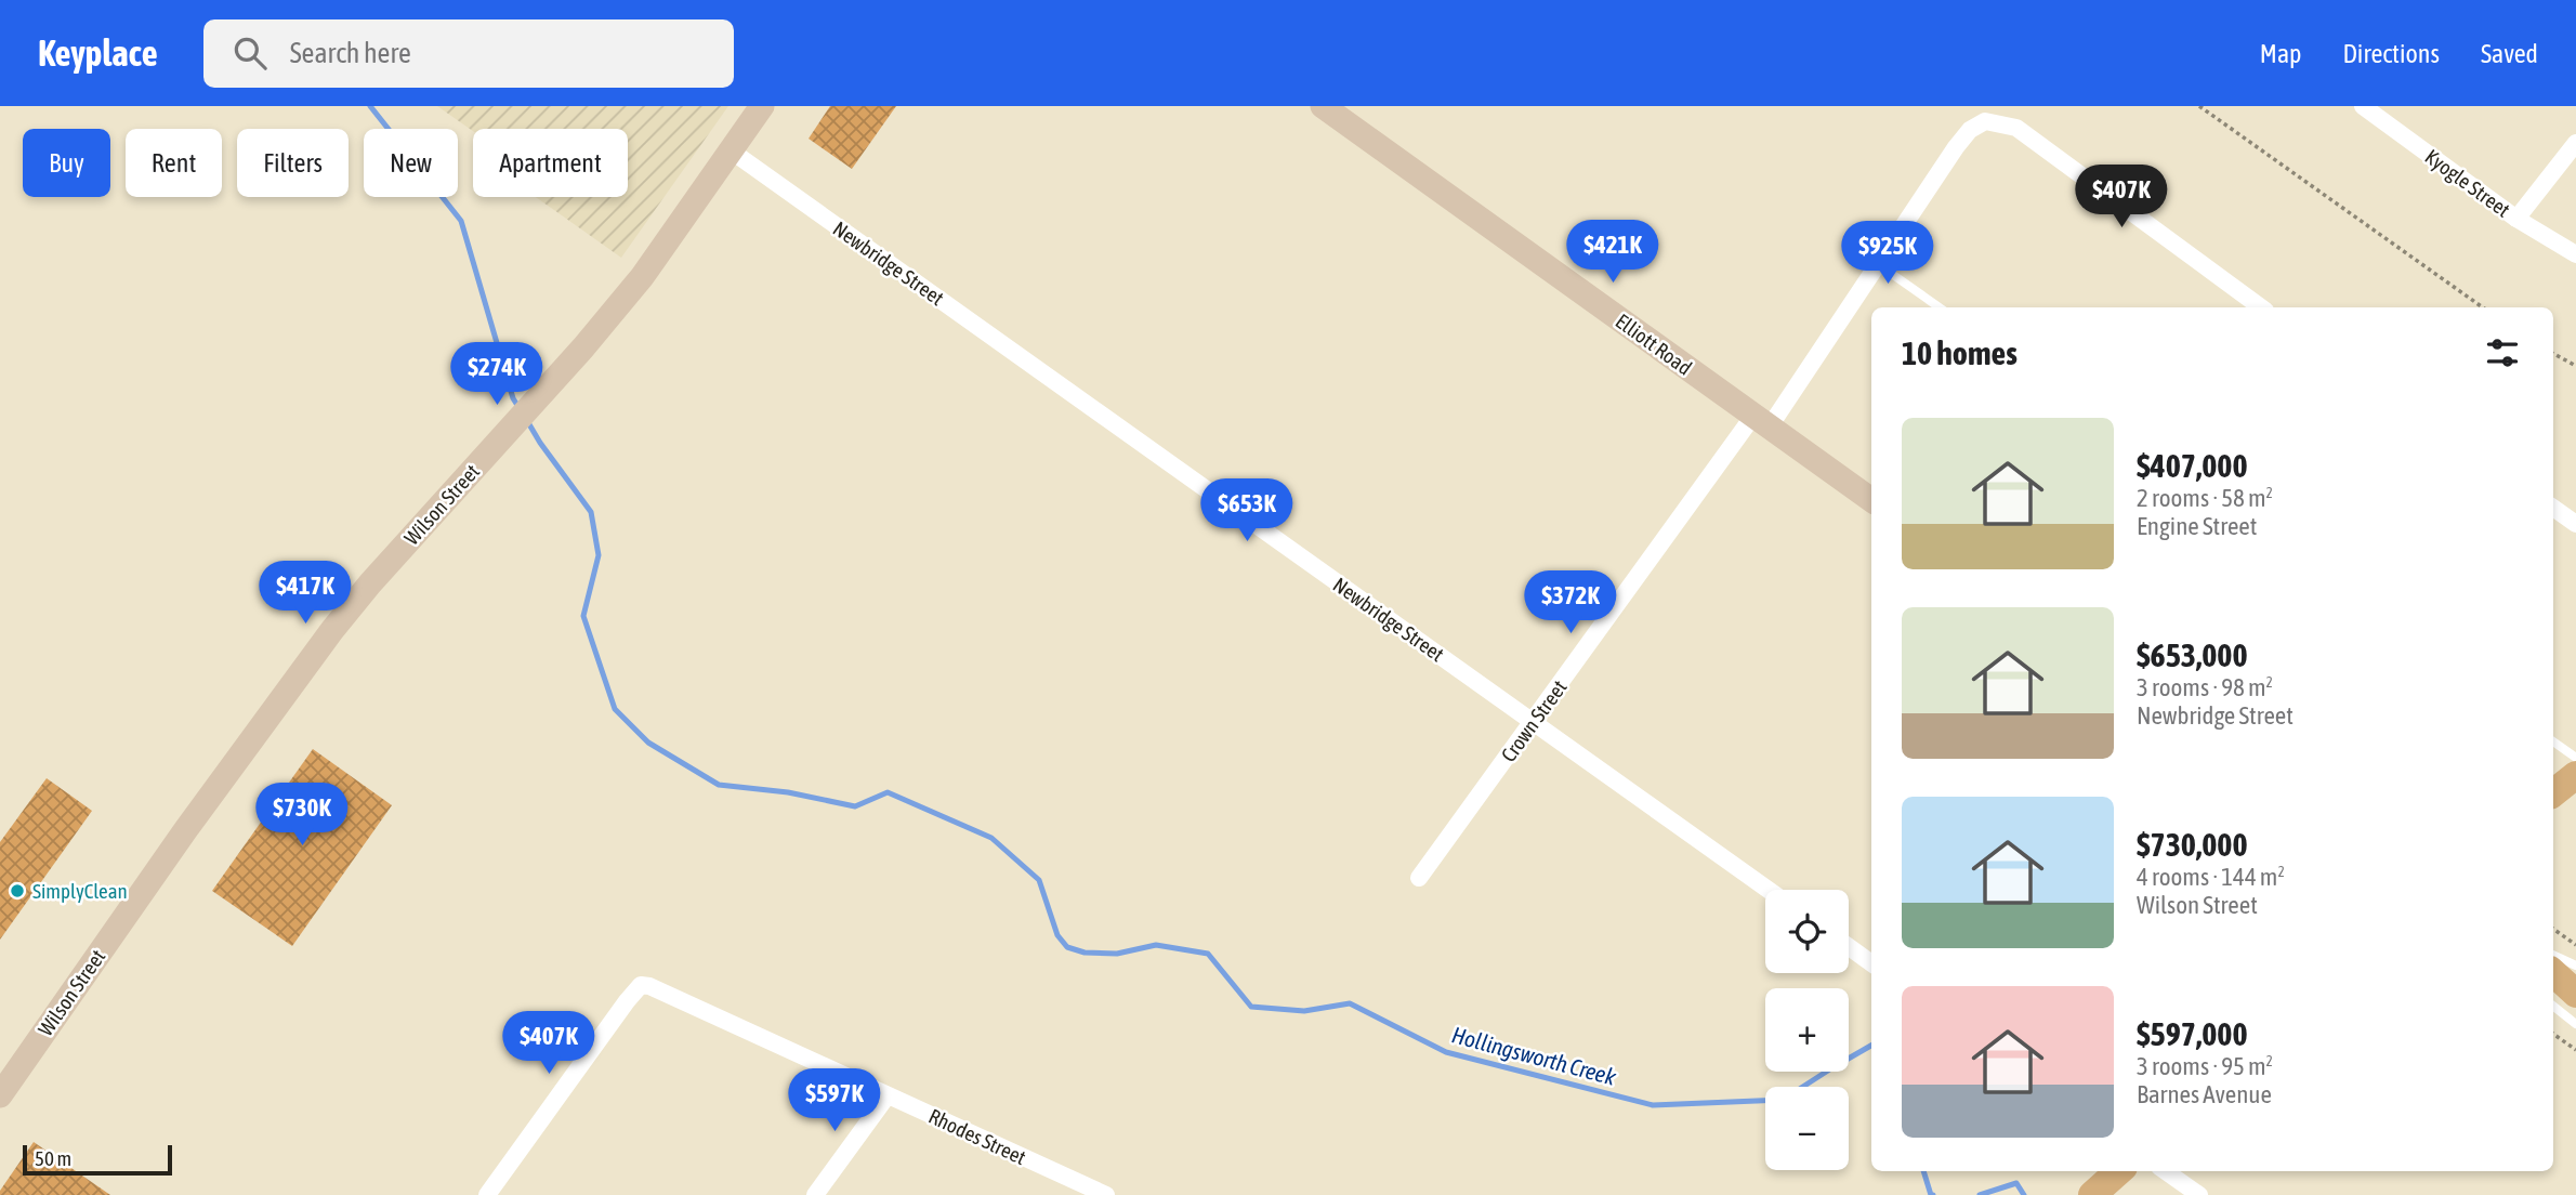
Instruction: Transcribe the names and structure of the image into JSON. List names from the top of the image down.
{
  "streets": {
    "street": [
      "Kyogle Street",
      "Newbridge Street",
      "Elliott Road",
      "Wilson Street",
      "Crown Street",
      "Rhodes Street"
    ]
  },
  "crossings": [
    ["Newbridge Street", "Wilson Street"],
    ["Newbridge Street", "Crown Street"],
    ["Elliott Road", "Crown Street"]
  ],
  "water": ["Hollingsworth Creek"],
  "places": ["SimplyClean"],
  "scale_bar": "50 m",
  "page": {
    "header": "Keyplace",
    "search": "Search here",
    "nav": ["Map", "Directions", "Saved"],
    "chip": [
      "Buy",
      "Rent",
      "Filters",
      "New",
      "Apartment"
    ],
    "price": [
      "$407K",
      "$421K",
      "$925K",
      "$274K",
      "$653K",
      "$417K",
      "$372K",
      "$730K",
      "$407K",
      "$597K"
    ],
    "heading": "10 homes",
    "list": [
      {
        "name": "$407,000",
        "note": "2 rooms · 58 m² · Engine Street"
      },
      {
        "name": "$653,000",
        "note": "3 rooms · 98 m² · Newbridge Street"
      },
      {
        "name": "$730,000",
        "note": "4 rooms · 144 m² · Wilson Street"
      },
      {
        "name": "$597,000",
        "note": "3 rooms · 95 m² · Barnes Avenue"
      }
    ],
    "map_buttons": ["+", "−"],
    "scale": "50 m"
  }
}
